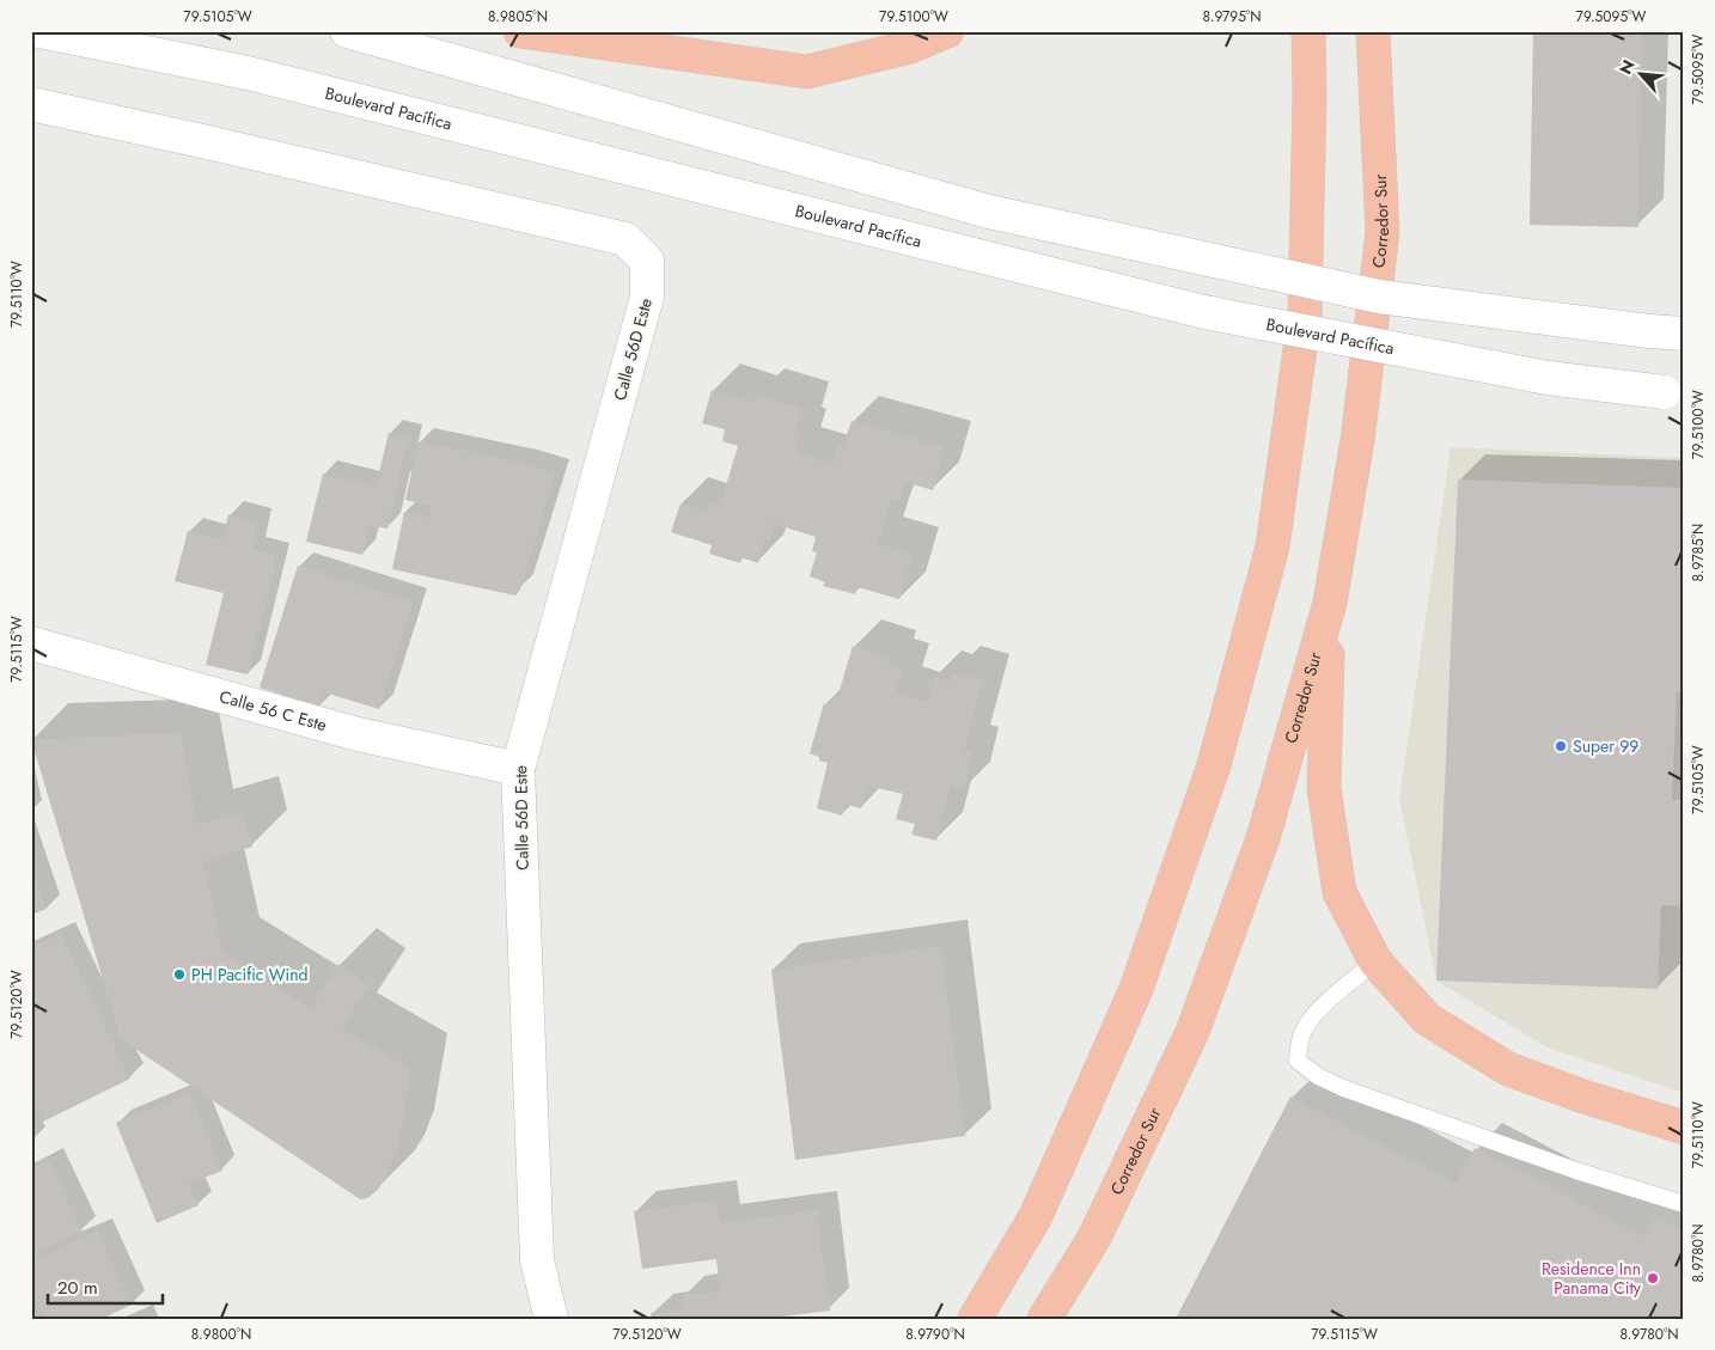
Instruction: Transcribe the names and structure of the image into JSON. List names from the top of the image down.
{
  "streets": {
    "highway": ["Corredor Sur"],
    "street": ["Boulevard Pacífica", "Calle 56D Este", "Calle 56 C Este"]
  },
  "crossings": [
    ["Calle 56D Este", "Calle 56 C Este"]
  ],
  "places": ["Super 99", "PH Pacific Wind", "Residence Inn Panama City"],
  "scale_bar": "20 m",
  "north": "top left",
  "coordinates": [
    "79.5105°W",
    "8.9805°N",
    "79.5100°W",
    "8.9795°N",
    "79.5095°W",
    "79.5110°W",
    "8.9785°N",
    "79.5115°W",
    "79.5120°W",
    "8.9780°N",
    "8.9800°N",
    "8.9790°N"
  ]
}
